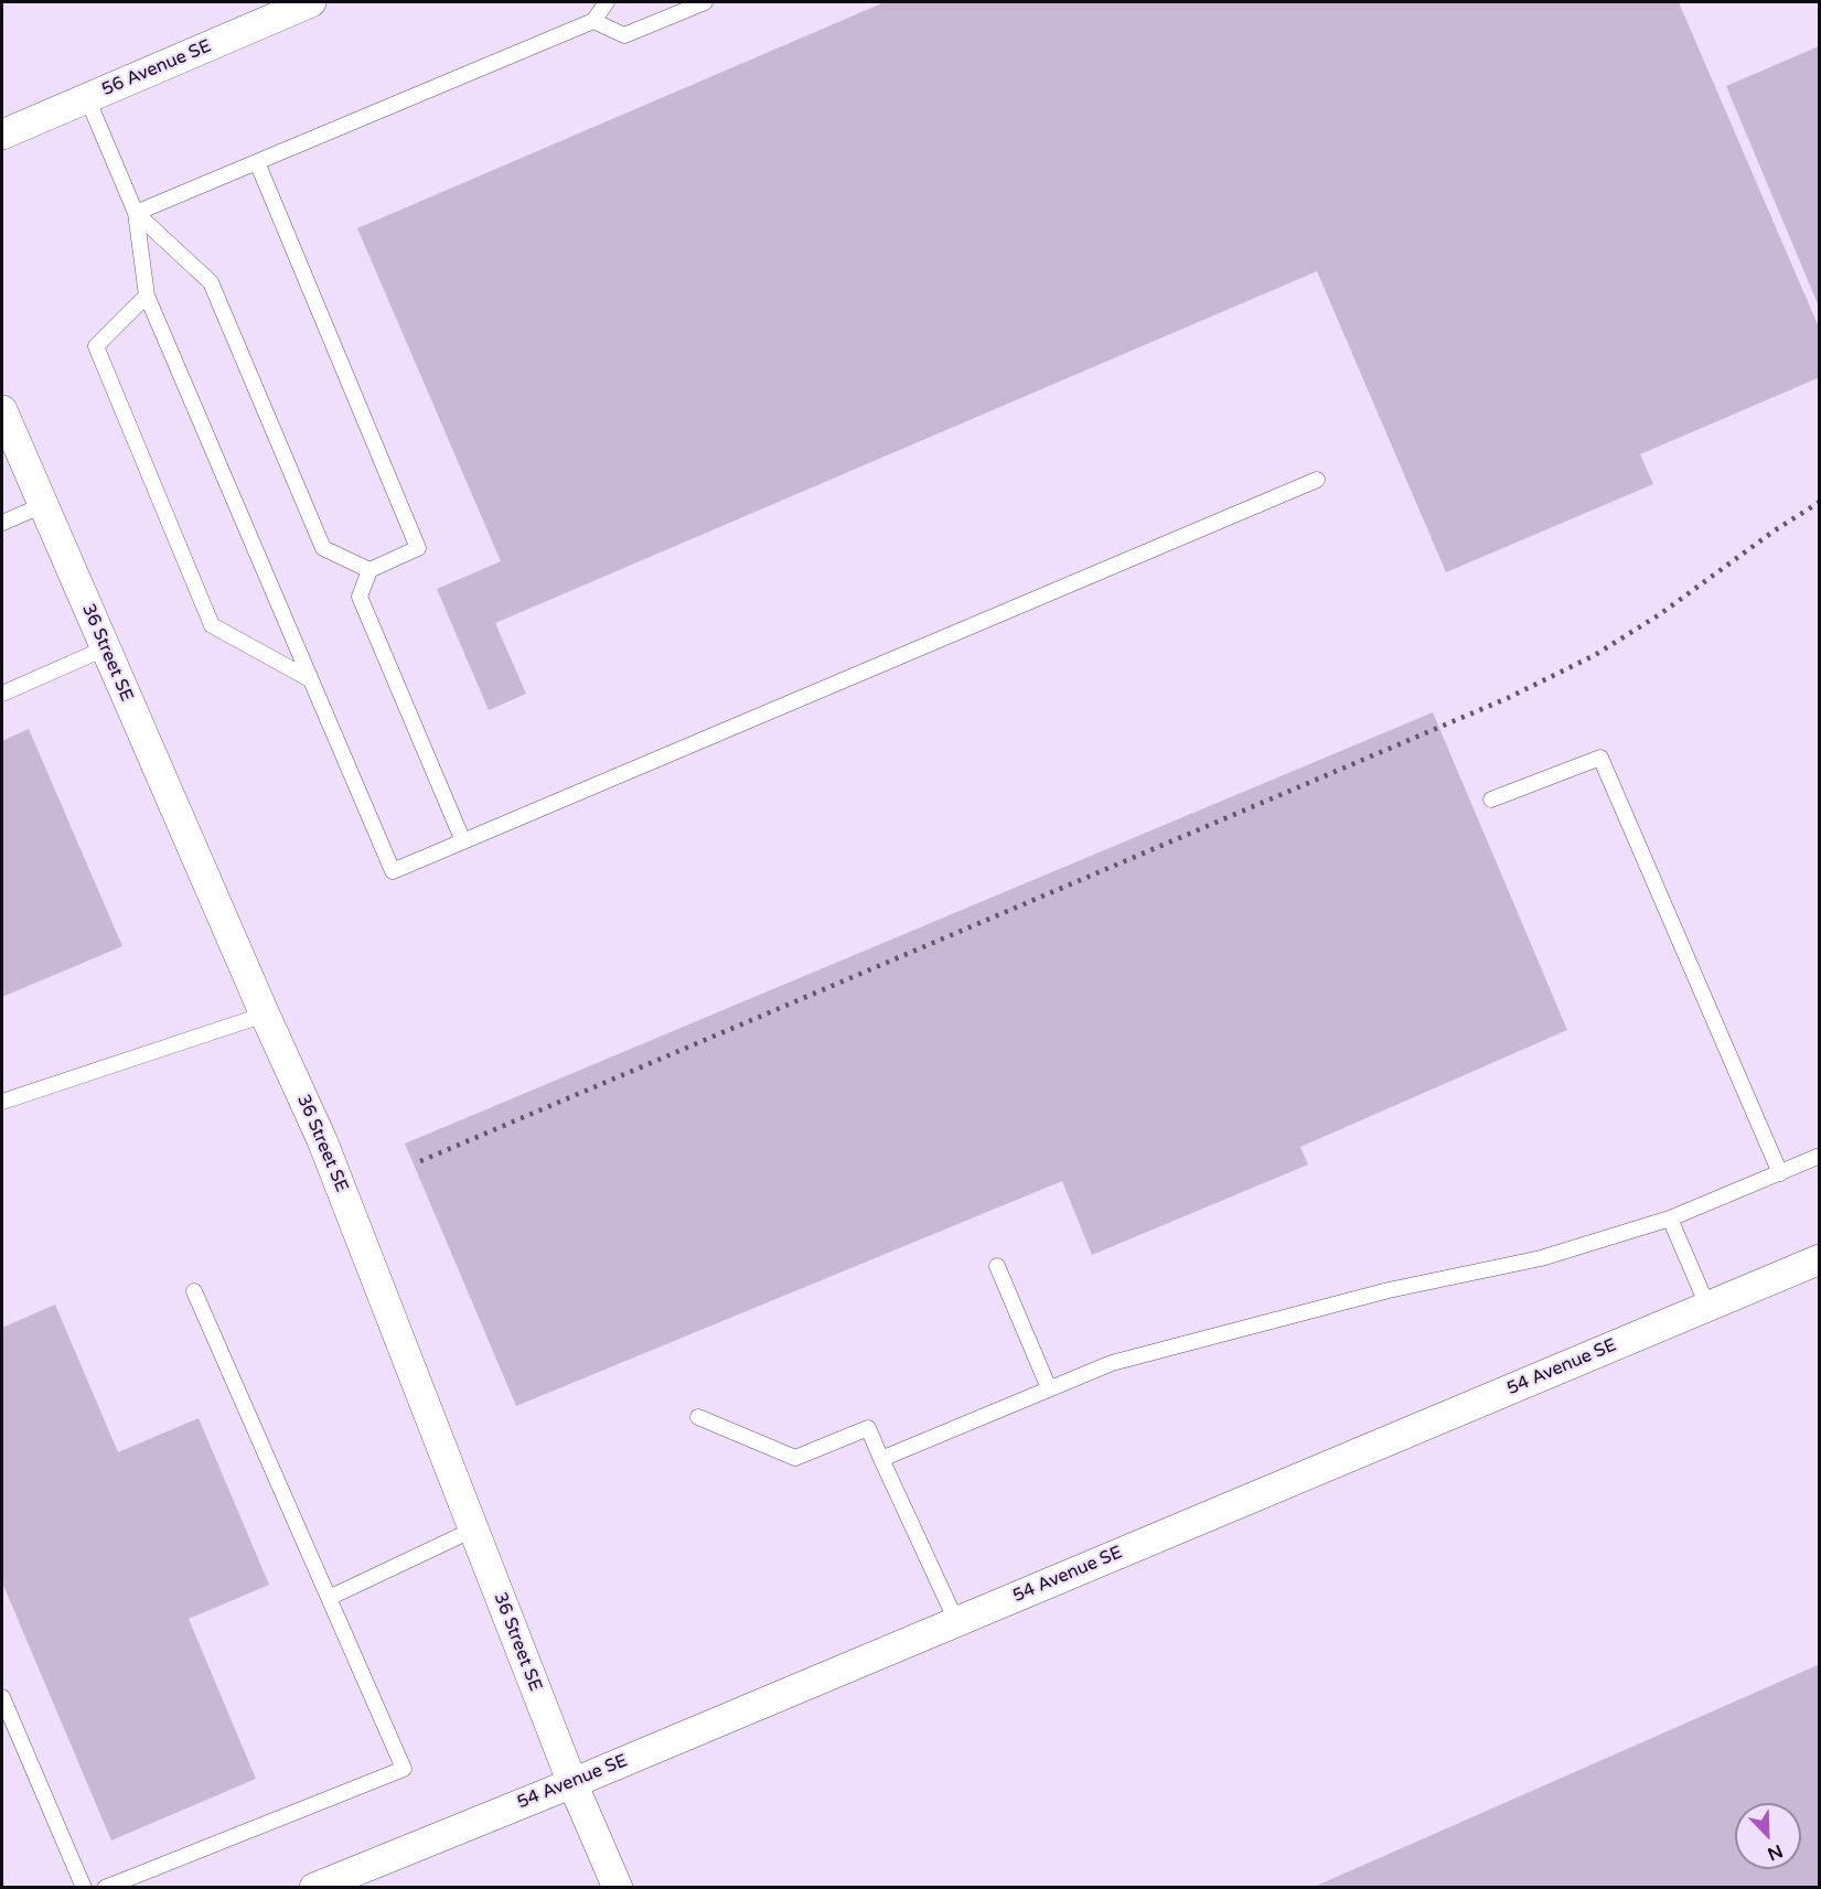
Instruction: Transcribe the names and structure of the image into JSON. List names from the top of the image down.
{
  "streets": {
    "street": ["56 Avenue SE", "36 Street SE", "54 Avenue SE"]
  },
  "crossings": [
    ["36 Street SE", "54 Avenue SE"]
  ],
  "north": "bottom right"
}
